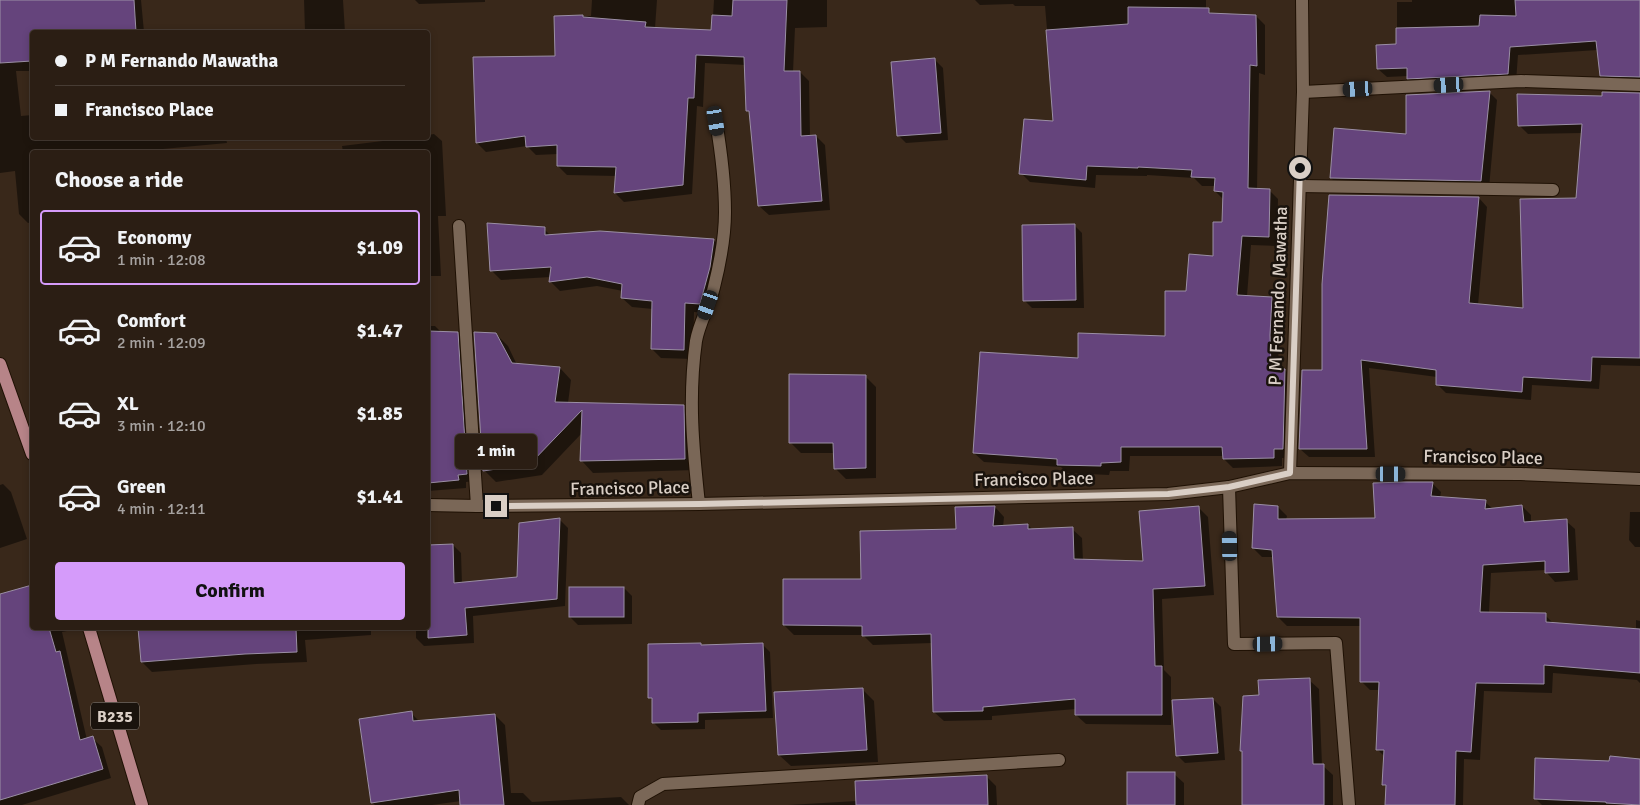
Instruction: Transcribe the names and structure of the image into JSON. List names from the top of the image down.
{
  "streets": {
    "main road": ["B235"],
    "street": ["P M Fernando Mawatha", "Francisco Place"]
  },
  "crossings": [
    ["P M Fernando Mawatha", "Francisco Place"]
  ],
  "page": {
    "banner": ["P M Fernando Mawatha", "Francisco Place"],
    "heading": "Choose a ride",
    "list": [
      {
        "name": "Economy",
        "note": "1 min · 12:08",
        "value": "$1.09"
      },
      {
        "name": "Comfort",
        "note": "2 min · 12:09",
        "value": "$1.47"
      },
      {
        "name": "XL",
        "note": "3 min · 12:10",
        "value": "$1.85"
      },
      {
        "name": "Green",
        "note": "4 min · 12:11",
        "value": "$1.41"
      }
    ],
    "bubble": "1 min",
    "buttons": "Confirm"
  }
}
